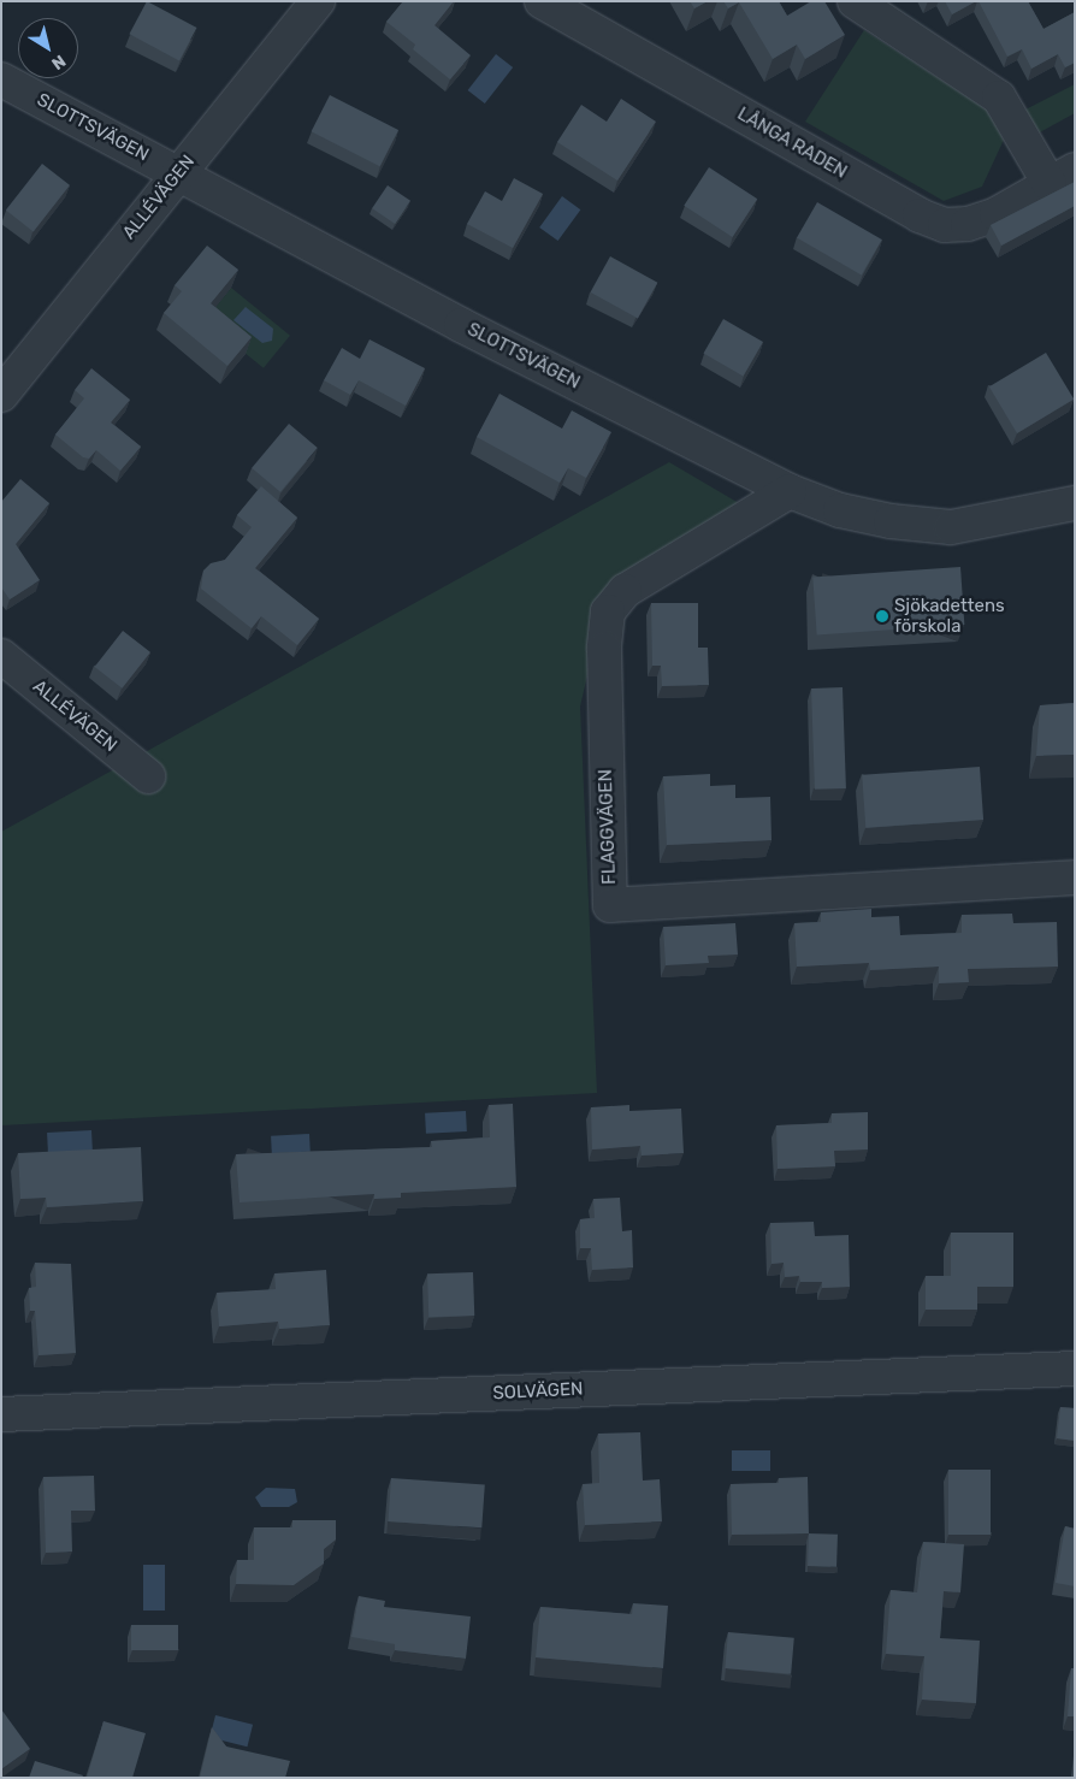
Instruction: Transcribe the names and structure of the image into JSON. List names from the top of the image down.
{
  "streets": {
    "street": [
      "SLOTTSVÄGEN",
      "LÅNGA RADEN",
      "ALLÉVÄGEN",
      "FLAGGVÄGEN",
      "SOLVÄGEN"
    ]
  },
  "crossings": [
    ["SLOTTSVÄGEN", "ALLÉVÄGEN"],
    ["SLOTTSVÄGEN", "FLAGGVÄGEN"]
  ],
  "places": ["Sjökadettens förskola"],
  "north": "bottom right"
}
